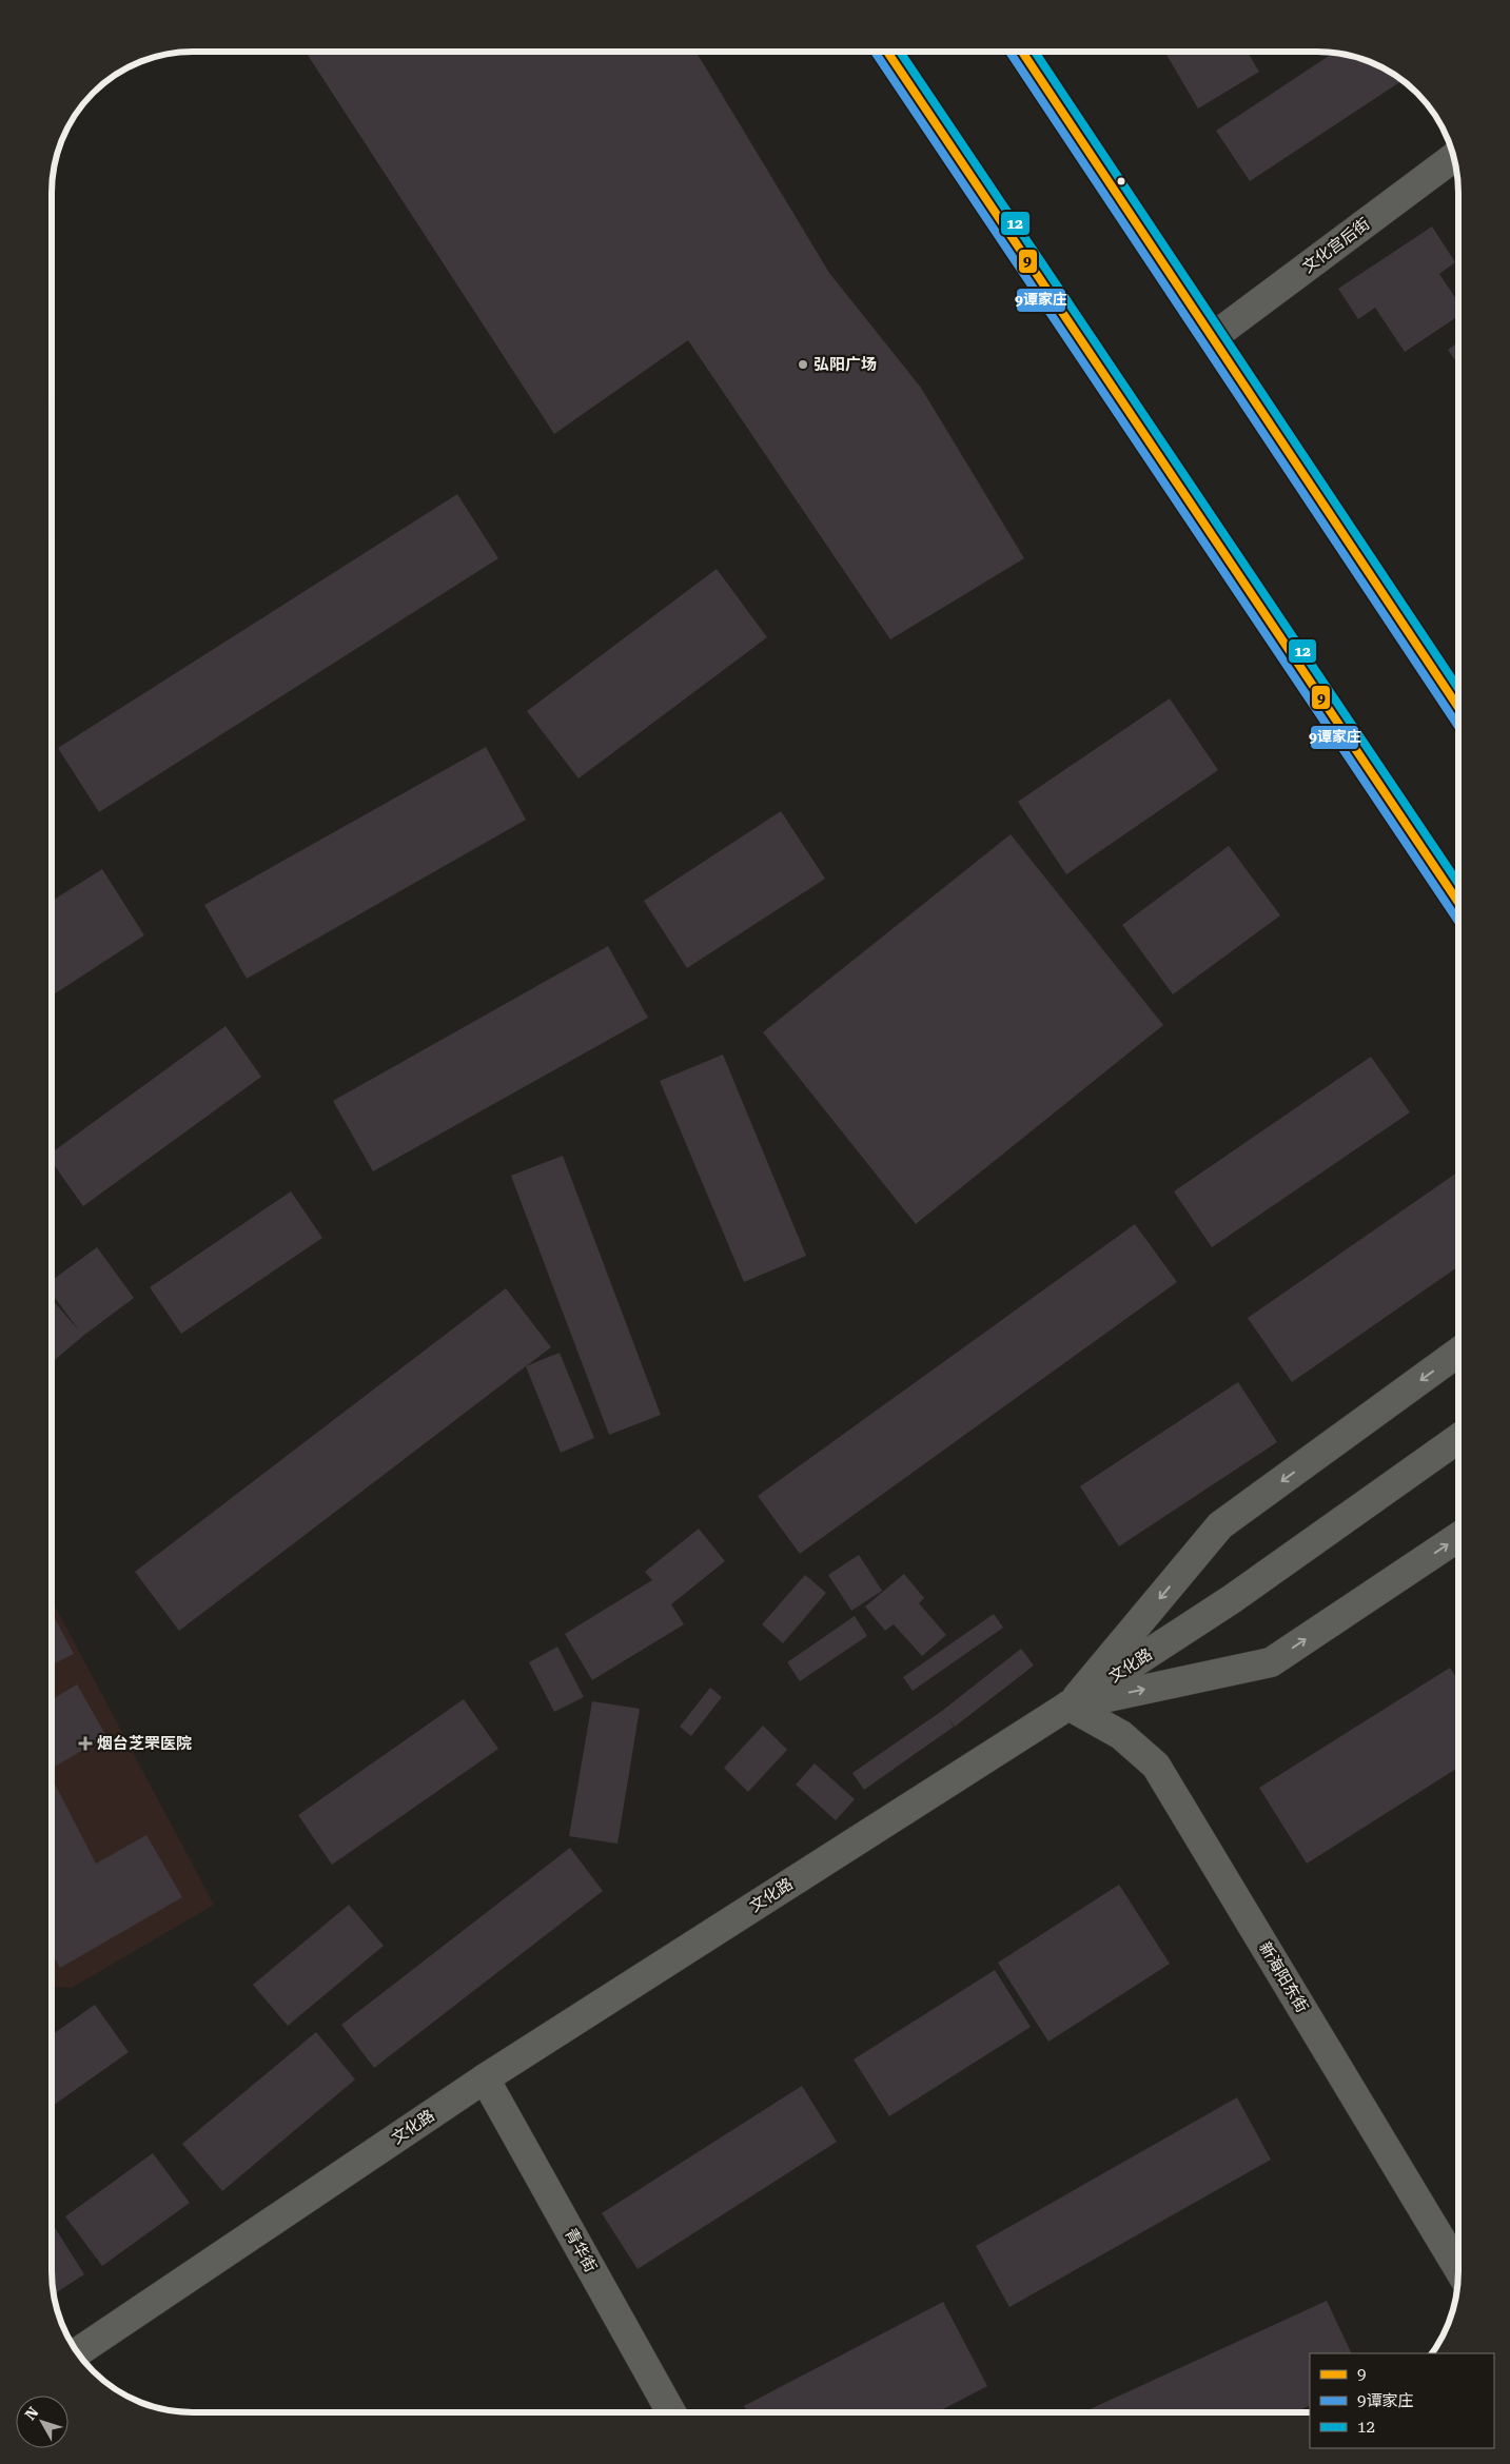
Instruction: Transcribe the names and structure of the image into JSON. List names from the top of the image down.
{
  "streets": {
    "street": [
      "文化宫后街",
      "文化路",
      "新海阳东街",
      "青华街"
    ]
  },
  "crossings": [
    ["文化路", "新海阳东街"],
    ["文化路", "青华街"]
  ],
  "places": {
    "other": ["弘阳广场"],
    "health": ["烟台芝罘医院"]
  },
  "lines": ["transit line 9", "transit line 9谭家庄", "transit line 12"],
  "legend": ["9", "9谭家庄", "12"],
  "north": "top left"
}
